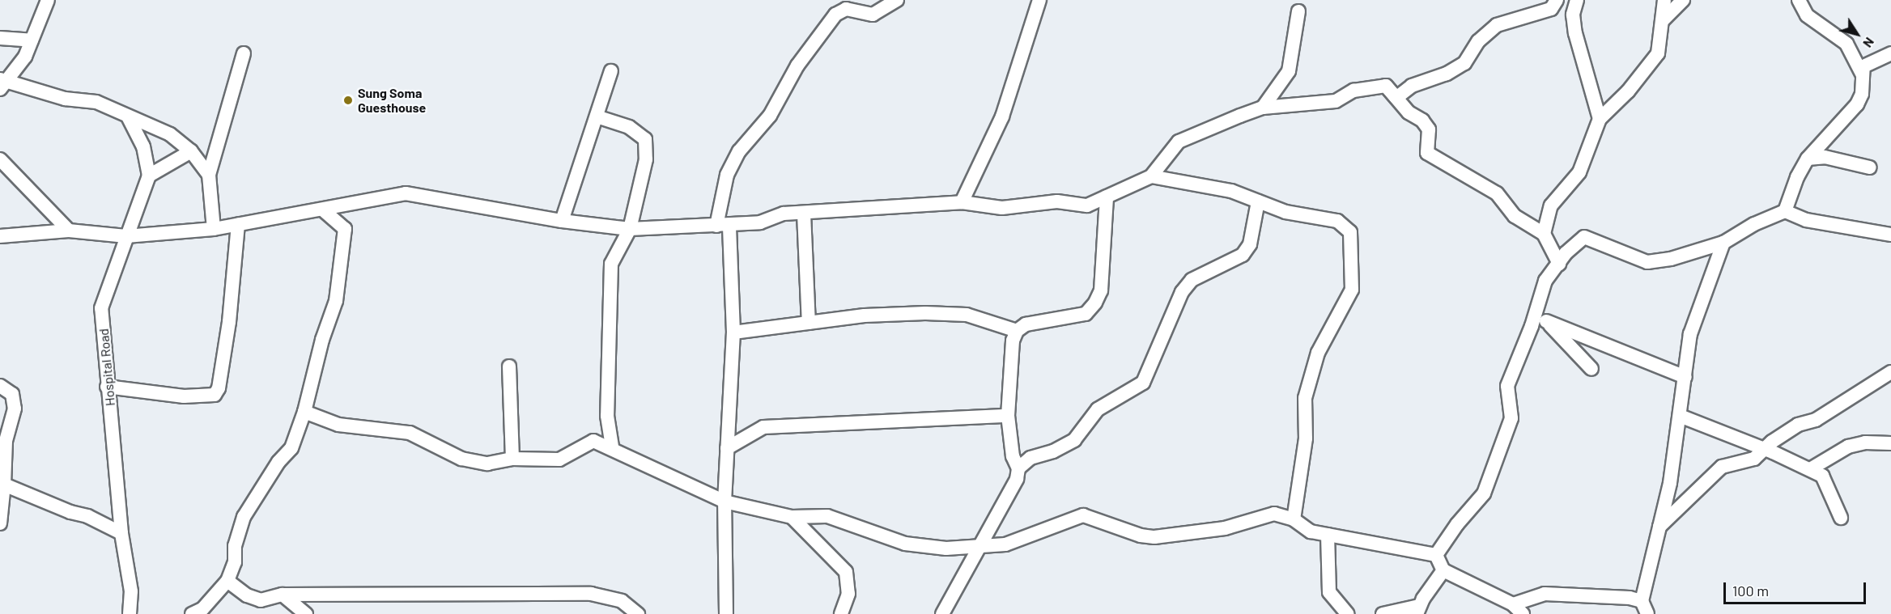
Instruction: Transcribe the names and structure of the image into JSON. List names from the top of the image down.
{
  "streets": {
    "street": ["Hospital Road"]
  },
  "places": ["Sung Soma Guesthouse"],
  "scale_bar": "100 m",
  "north": "bottom right"
}
